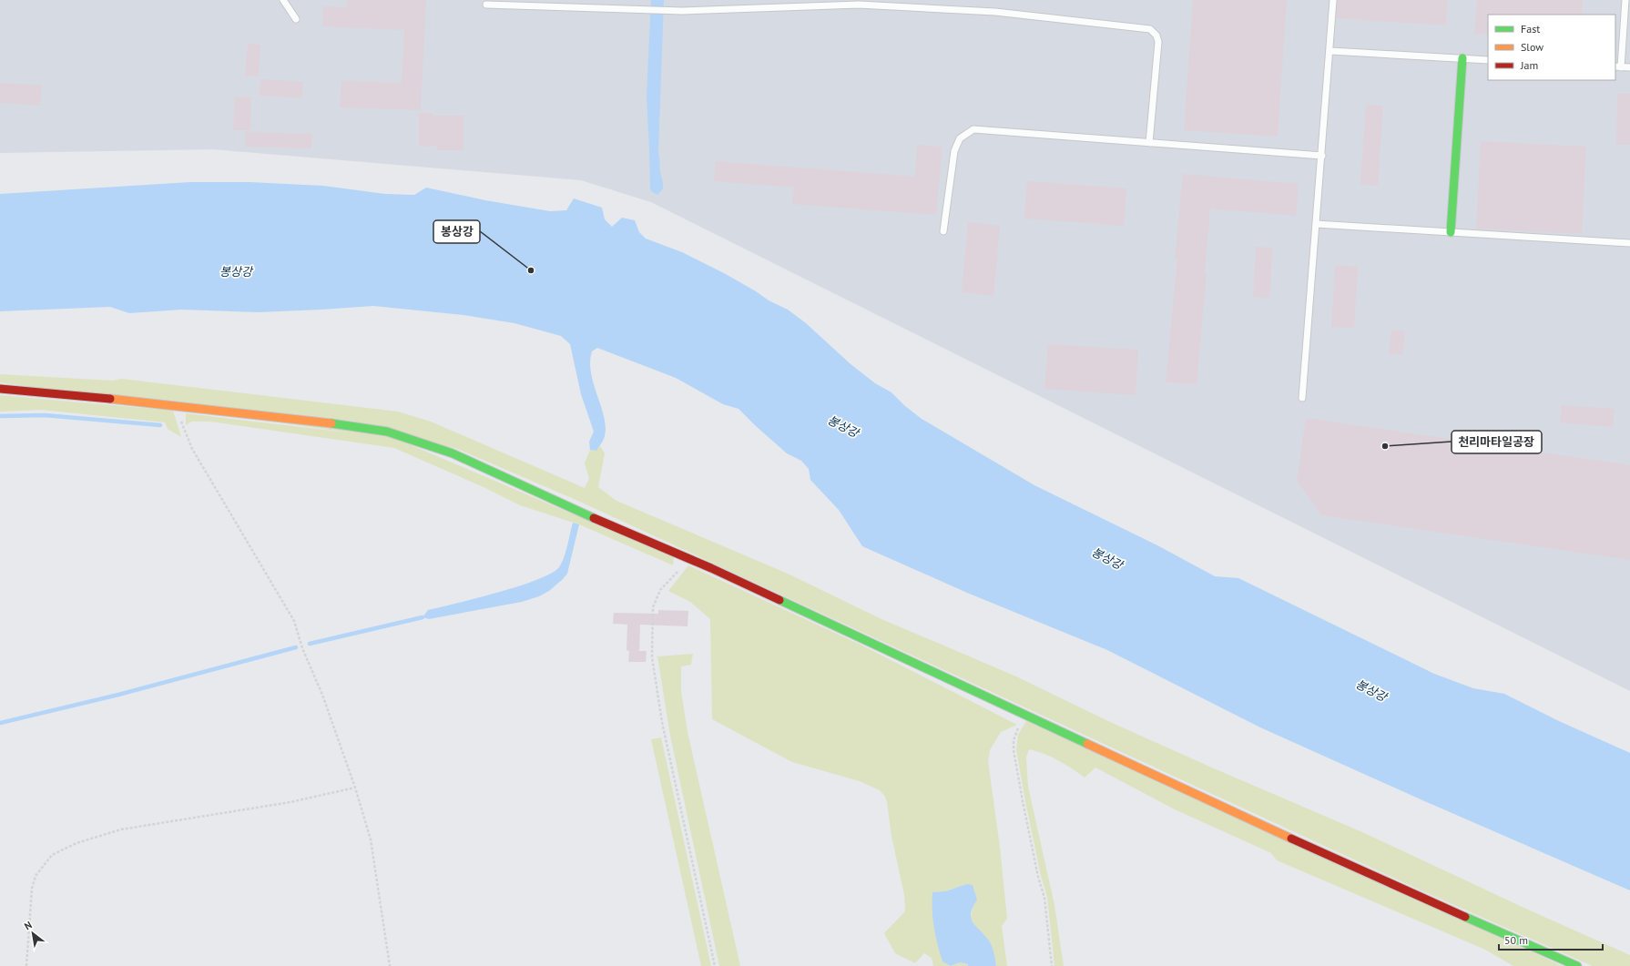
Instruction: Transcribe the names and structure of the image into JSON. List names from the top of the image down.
{
  "water": ["봉상강"],
  "places": ["봉상강", "천리마타일공장"],
  "legend": ["Fast", "Slow", "Jam"],
  "scale_bar": "50 m",
  "north": "top left"
}
